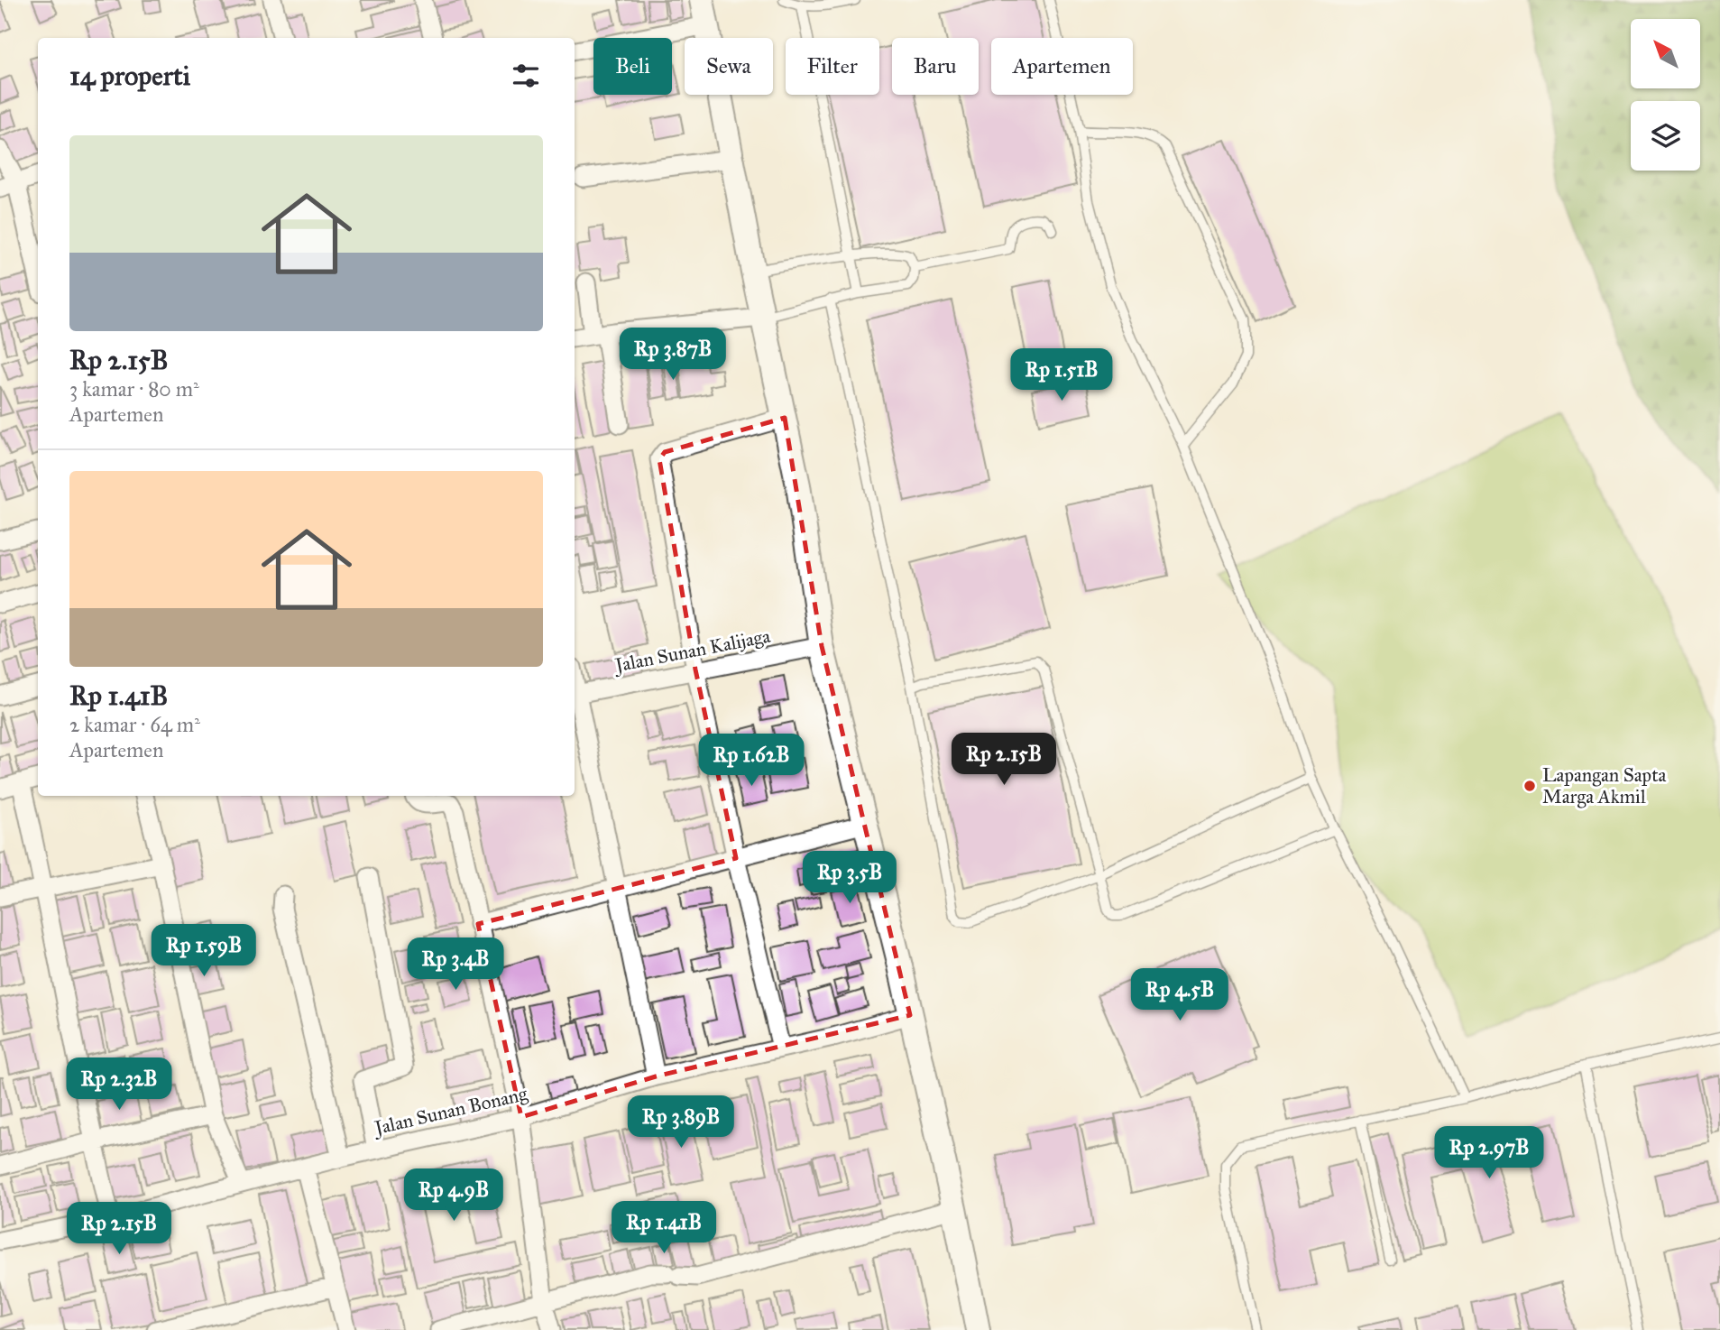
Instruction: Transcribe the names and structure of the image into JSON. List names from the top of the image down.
{
  "streets": {
    "street": ["Jalan Sunan Kalijaga", "Jalan Sunan Bonang"]
  },
  "places": ["Lapangan Sapta Marga Akmil"],
  "north": "top left",
  "page": {
    "chip": [
      "Beli",
      "Sewa",
      "Filter",
      "Baru",
      "Apartemen"
    ],
    "heading": "14 properti",
    "list": [
      {
        "name": "Rp 2.15B",
        "note": "3 kamar · 80 m² · Apartemen"
      },
      {
        "name": "Rp 1.41B",
        "note": "2 kamar · 64 m² · Apartemen"
      }
    ],
    "price": [
      "Rp 3.87B",
      "Rp 1.51B",
      "Rp 2.15B",
      "Rp 1.62B",
      "Rp 3.5B",
      "Rp 1.59B",
      "Rp 3.4B",
      "Rp 4.5B",
      "Rp 2.32B",
      "Rp 3.89B",
      "Rp 2.97B",
      "Rp 4.9B",
      "Rp 1.41B",
      "Rp 2.15B"
    ]
  }
}
